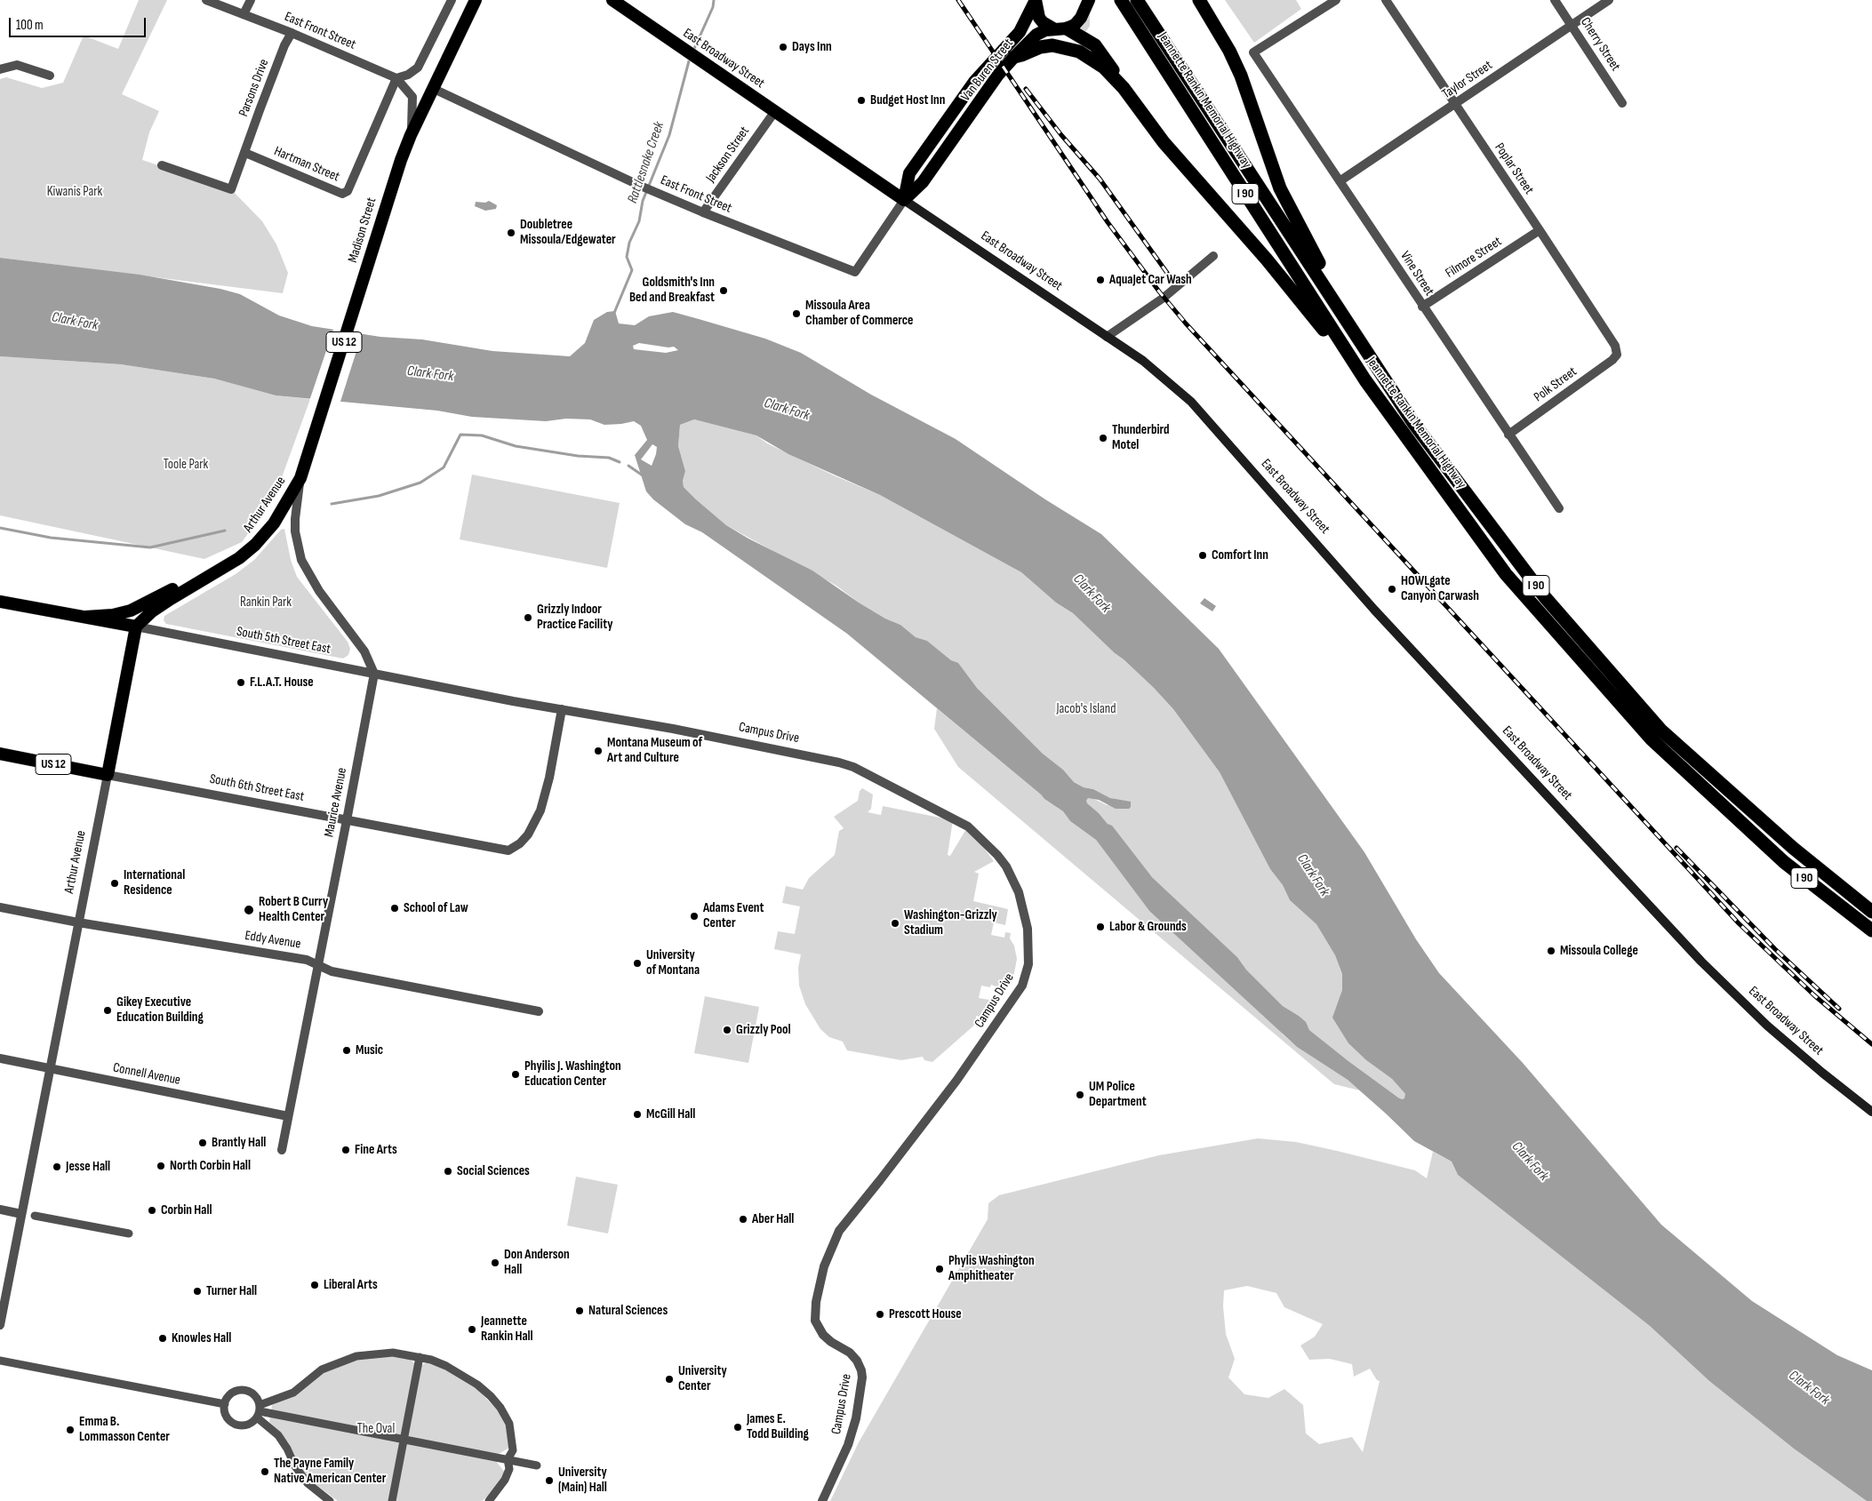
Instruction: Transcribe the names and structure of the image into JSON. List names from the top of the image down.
{
  "streets": {
    "highway": [
      "East Broadway Street",
      "Van Buren Street",
      "Jeannette Rankin Memorial Highway",
      "I 90",
      "Madison Street",
      "US 12",
      "Arthur Avenue",
      "South 5th Street East",
      "South 6th Street East"
    ],
    "street": [
      "East Front Street",
      "Cherry Street",
      "Taylor Street",
      "Parsons Drive",
      "Jackson Street",
      "Hartman Street",
      "Poplar Street",
      "Filmore Street",
      "Vine Street",
      "Polk Street",
      "Campus Drive",
      "Maurice Avenue",
      "Eddy Avenue",
      "Connell Avenue"
    ]
  },
  "crossings": [
    ["East Front Street", "East Broadway Street"],
    ["East Front Street", "Van Buren Street"],
    ["East Front Street", "Parsons Drive"],
    ["East Front Street", "Jackson Street"],
    ["East Front Street", "Hartman Street"],
    ["East Front Street", "Madison Street"],
    ["Cherry Street", "Taylor Street"],
    ["East Broadway Street", "Van Buren Street"],
    ["East Broadway Street", "Jackson Street"],
    ["Taylor Street", "Poplar Street"],
    ["Taylor Street", "Vine Street"],
    ["Parsons Drive", "Hartman Street"],
    ["Poplar Street", "Filmore Street"],
    ["Poplar Street", "Polk Street"],
    ["Madison Street", "US 12"],
    ["Madison Street", "Arthur Avenue"],
    ["Filmore Street", "Vine Street"],
    ["Vine Street", "Polk Street"],
    ["US 12", "Arthur Avenue"],
    ["US 12", "South 5th Street East"],
    ["US 12", "Maurice Avenue"],
    ["Arthur Avenue", "South 5th Street East"],
    ["Arthur Avenue", "South 6th Street East"],
    ["Arthur Avenue", "Eddy Avenue"],
    ["Arthur Avenue", "Connell Avenue"],
    ["South 5th Street East", "Campus Drive"],
    ["South 5th Street East", "South 6th Street East"],
    ["South 5th Street East", "Maurice Avenue"],
    ["Campus Drive", "South 6th Street East"],
    ["South 6th Street East", "Maurice Avenue"],
    ["Maurice Avenue", "Eddy Avenue"],
    ["Maurice Avenue", "Connell Avenue"]
  ],
  "water": ["Rattlesnake Creek", "Clark Fork"],
  "parks": [
    "Kiwanis Park",
    "Toole Park",
    "Rankin Park",
    "Jacob's Island",
    "The Oval"
  ],
  "places": [
    "Days Inn",
    "Budget Host Inn",
    "Doubletree Missoula/Edgewater",
    "AquaJet Car Wash",
    "Goldsmith's Inn Bed and Breakfast",
    "Missoula Area Chamber of Commerce",
    "Thunderbird Motel",
    "Comfort Inn",
    "HOWLgate Canyon Carwash",
    "Grizzly Indoor Practice Facility",
    "F.L.A.T. House",
    "Montana Museum of Art and Culture",
    "International Residence",
    "School of Law",
    "Robert B Curry Health Center",
    "Adams Event Center",
    "Washington-Grizzly Stadium",
    "Labor & Grounds",
    "Missoula College",
    "University of Montana",
    "Gikey Executive Education Building",
    "Grizzly Pool",
    "Music",
    "Phyilis J. Washington Education Center",
    "UM Police Department",
    "McGill Hall",
    "Brantly Hall",
    "Fine Arts",
    "North Corbin Hall",
    "Jesse Hall",
    "Social Sciences",
    "Corbin Hall",
    "Aber Hall",
    "Don Anderson Hall",
    "Phylis Washington Amphitheater",
    "Liberal Arts",
    "Turner Hall",
    "Natural Sciences",
    "Prescott House",
    "Jeannette Rankin Hall",
    "Knowles Hall",
    "University Center",
    "James E. Todd Building",
    "Emma B. Lommasson Center",
    "The Payne Family Native American Center",
    "University (Main) Hall"
  ],
  "scale_bar": "100 m"
}
